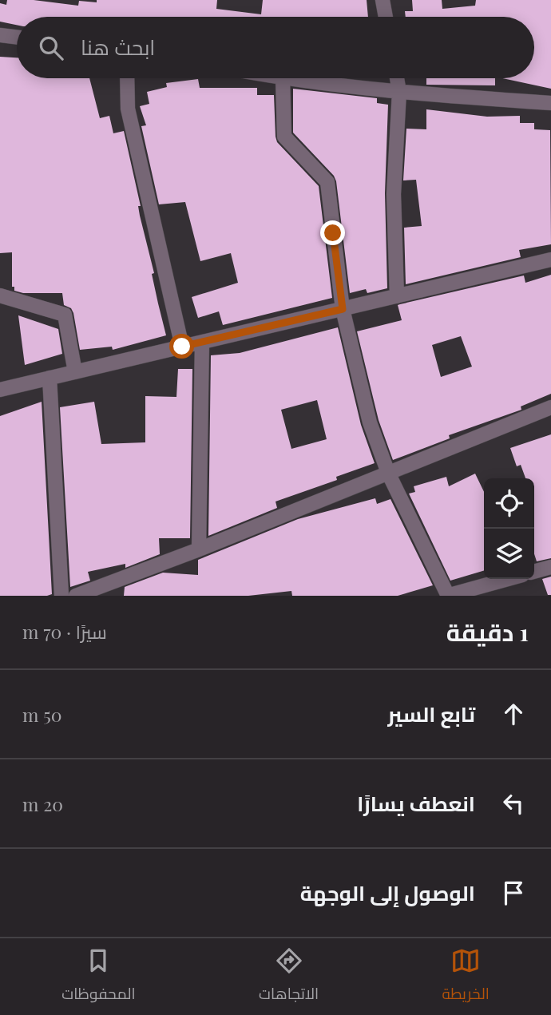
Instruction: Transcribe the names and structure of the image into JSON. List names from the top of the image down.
{
  "page": {
    "search": "ابحث هنا",
    "heading": ["1 دقيقة", "سيرًا · 70 m"],
    "list": [
      ["تابع السير", "50 m"],
      ["انعطف يسارًا", "20 m"],
      "الوصول إلى الوجهة"
    ],
    "nav": ["الخريطة", "الاتجاهات", "المحفوظات"]
  }
}
